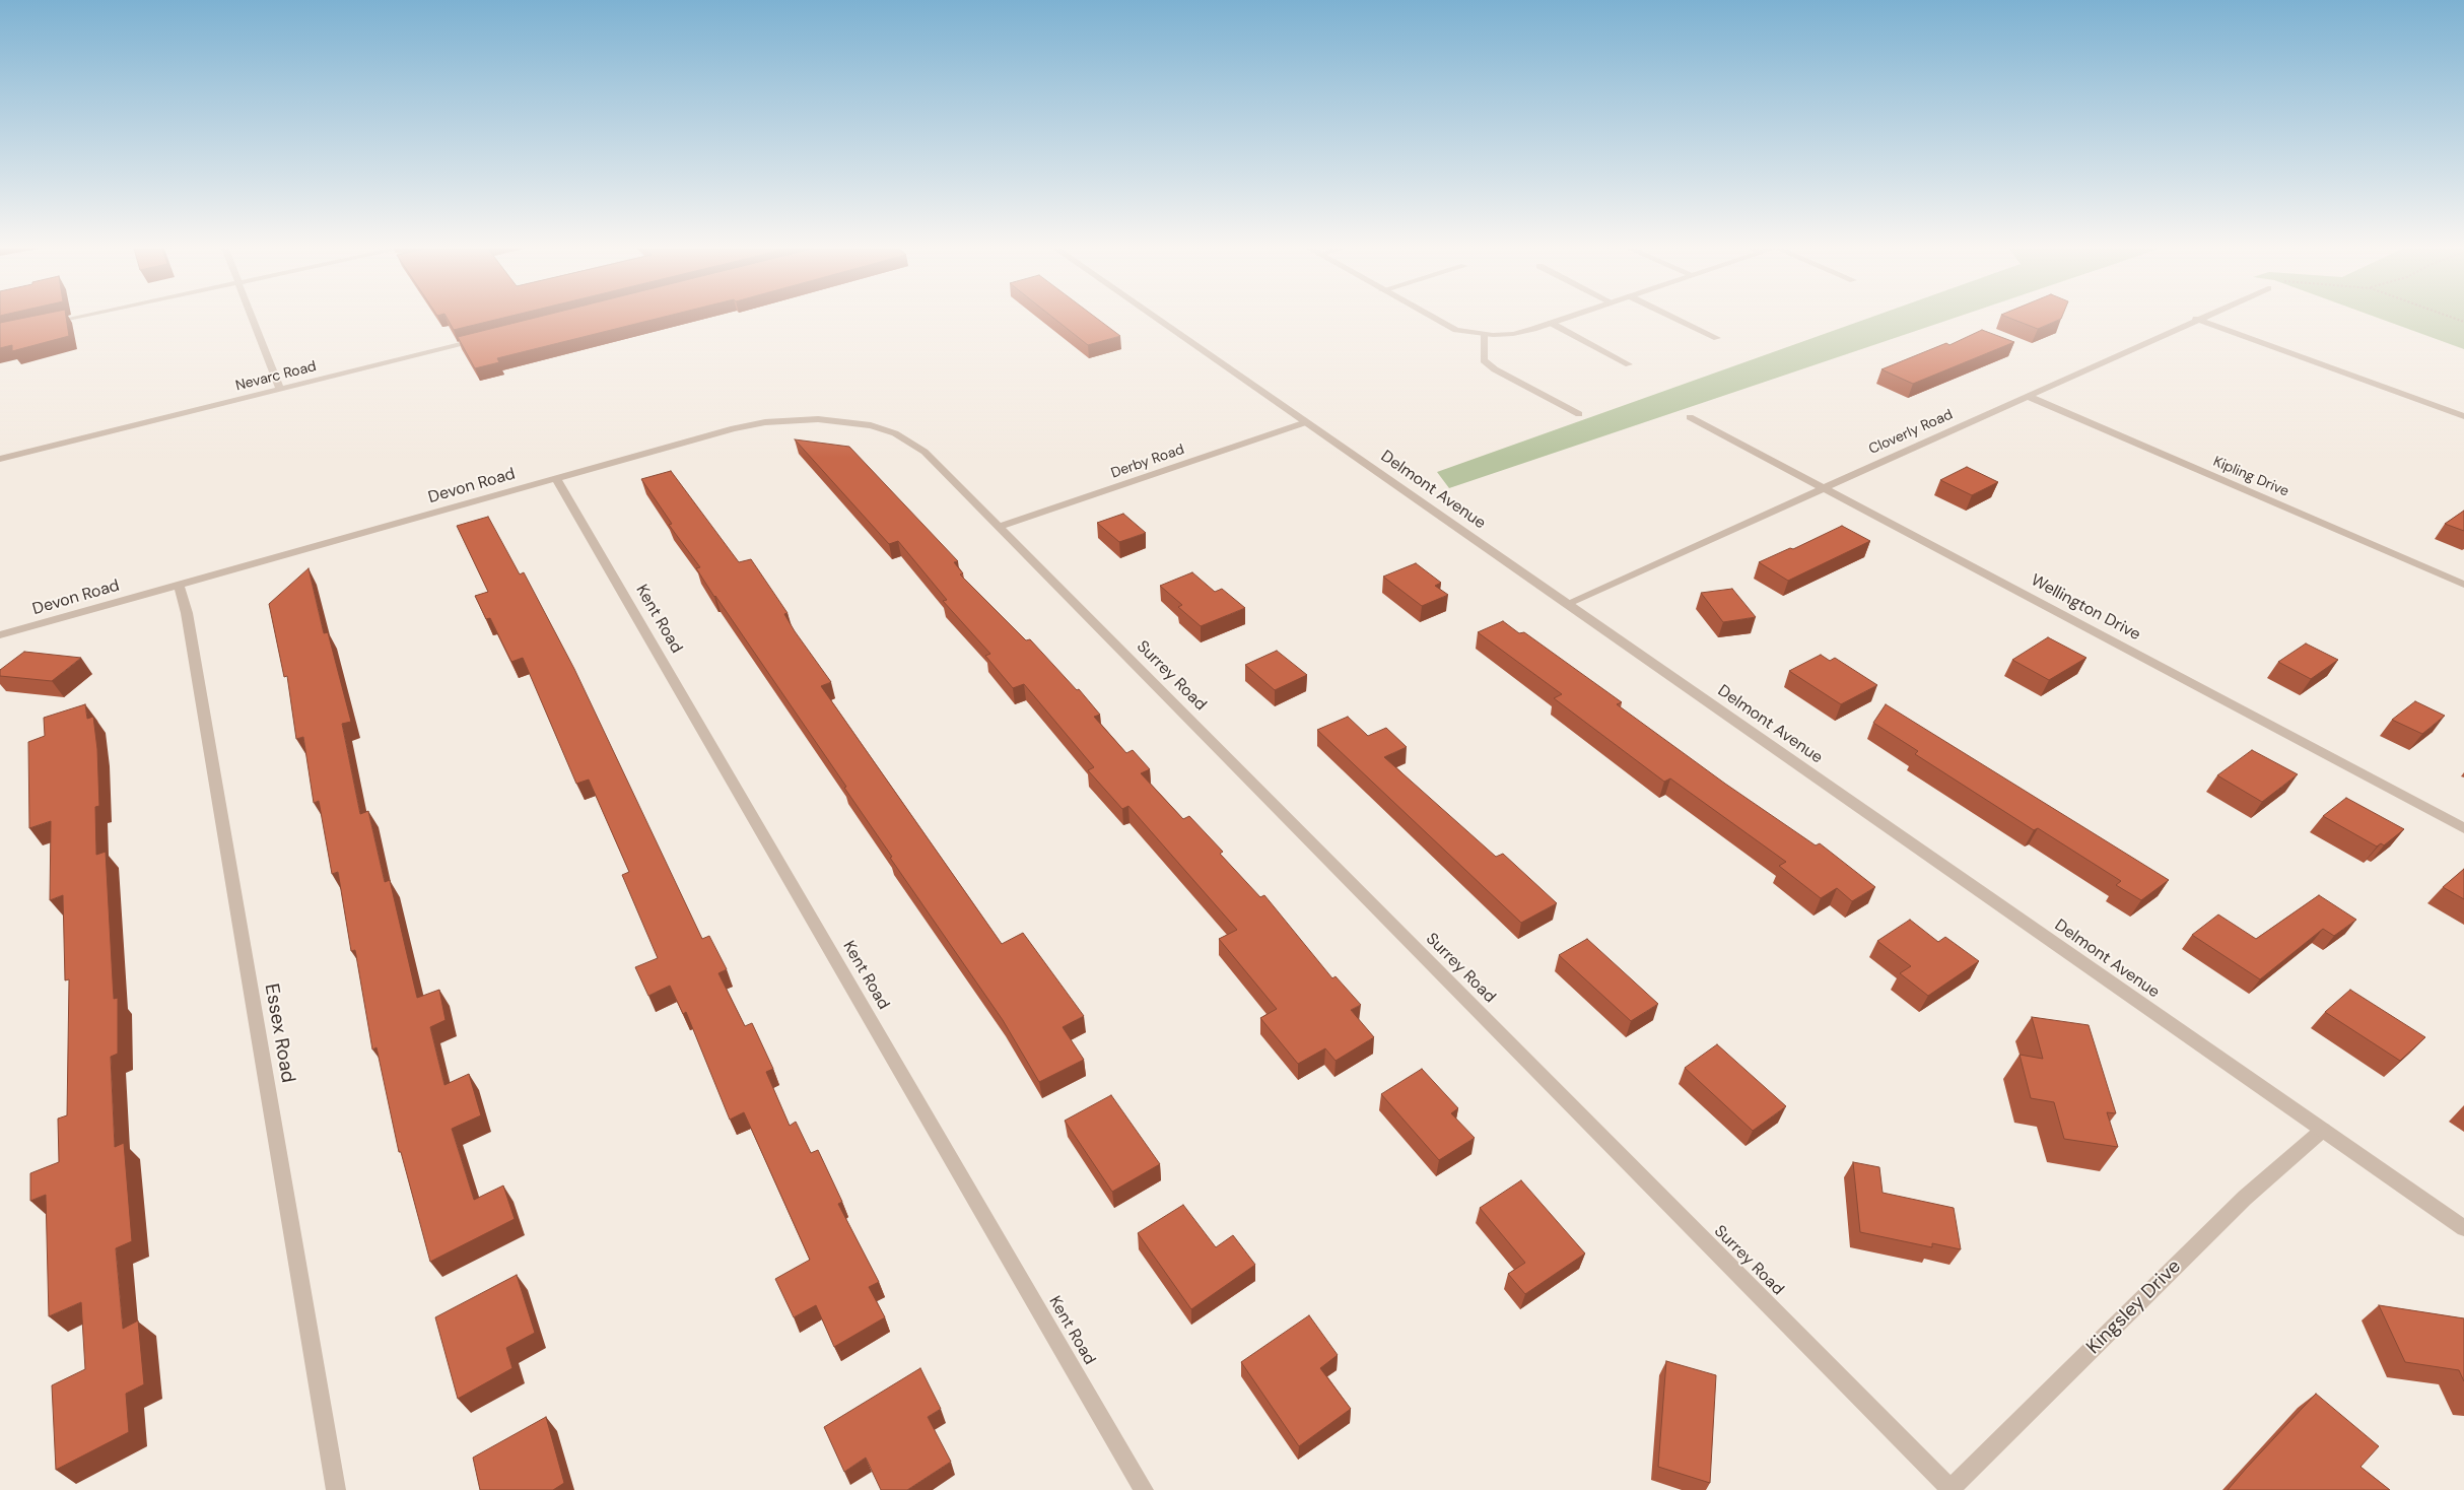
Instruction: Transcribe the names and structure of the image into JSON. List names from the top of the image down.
{
  "streets": {
    "street": [
      "Nevarc Road",
      "Cloverly Road",
      "Derby Road",
      "Kipling Drive",
      "Devon Road",
      "Delmont Avenue",
      "Wellington Drive",
      "Kent Road",
      "Surrey Road",
      "Essex Road",
      "Kingsley Drive"
    ]
  },
  "crossings": [
    ["Cloverly Road", "Kipling Drive"],
    ["Cloverly Road", "Delmont Avenue"],
    ["Cloverly Road", "Wellington Drive"],
    ["Derby Road", "Delmont Avenue"],
    ["Derby Road", "Surrey Road"],
    ["Devon Road", "Kent Road"],
    ["Devon Road", "Surrey Road"],
    ["Devon Road", "Essex Road"],
    ["Delmont Avenue", "Kingsley Drive"],
    ["Surrey Road", "Kingsley Drive"]
  ]
}
